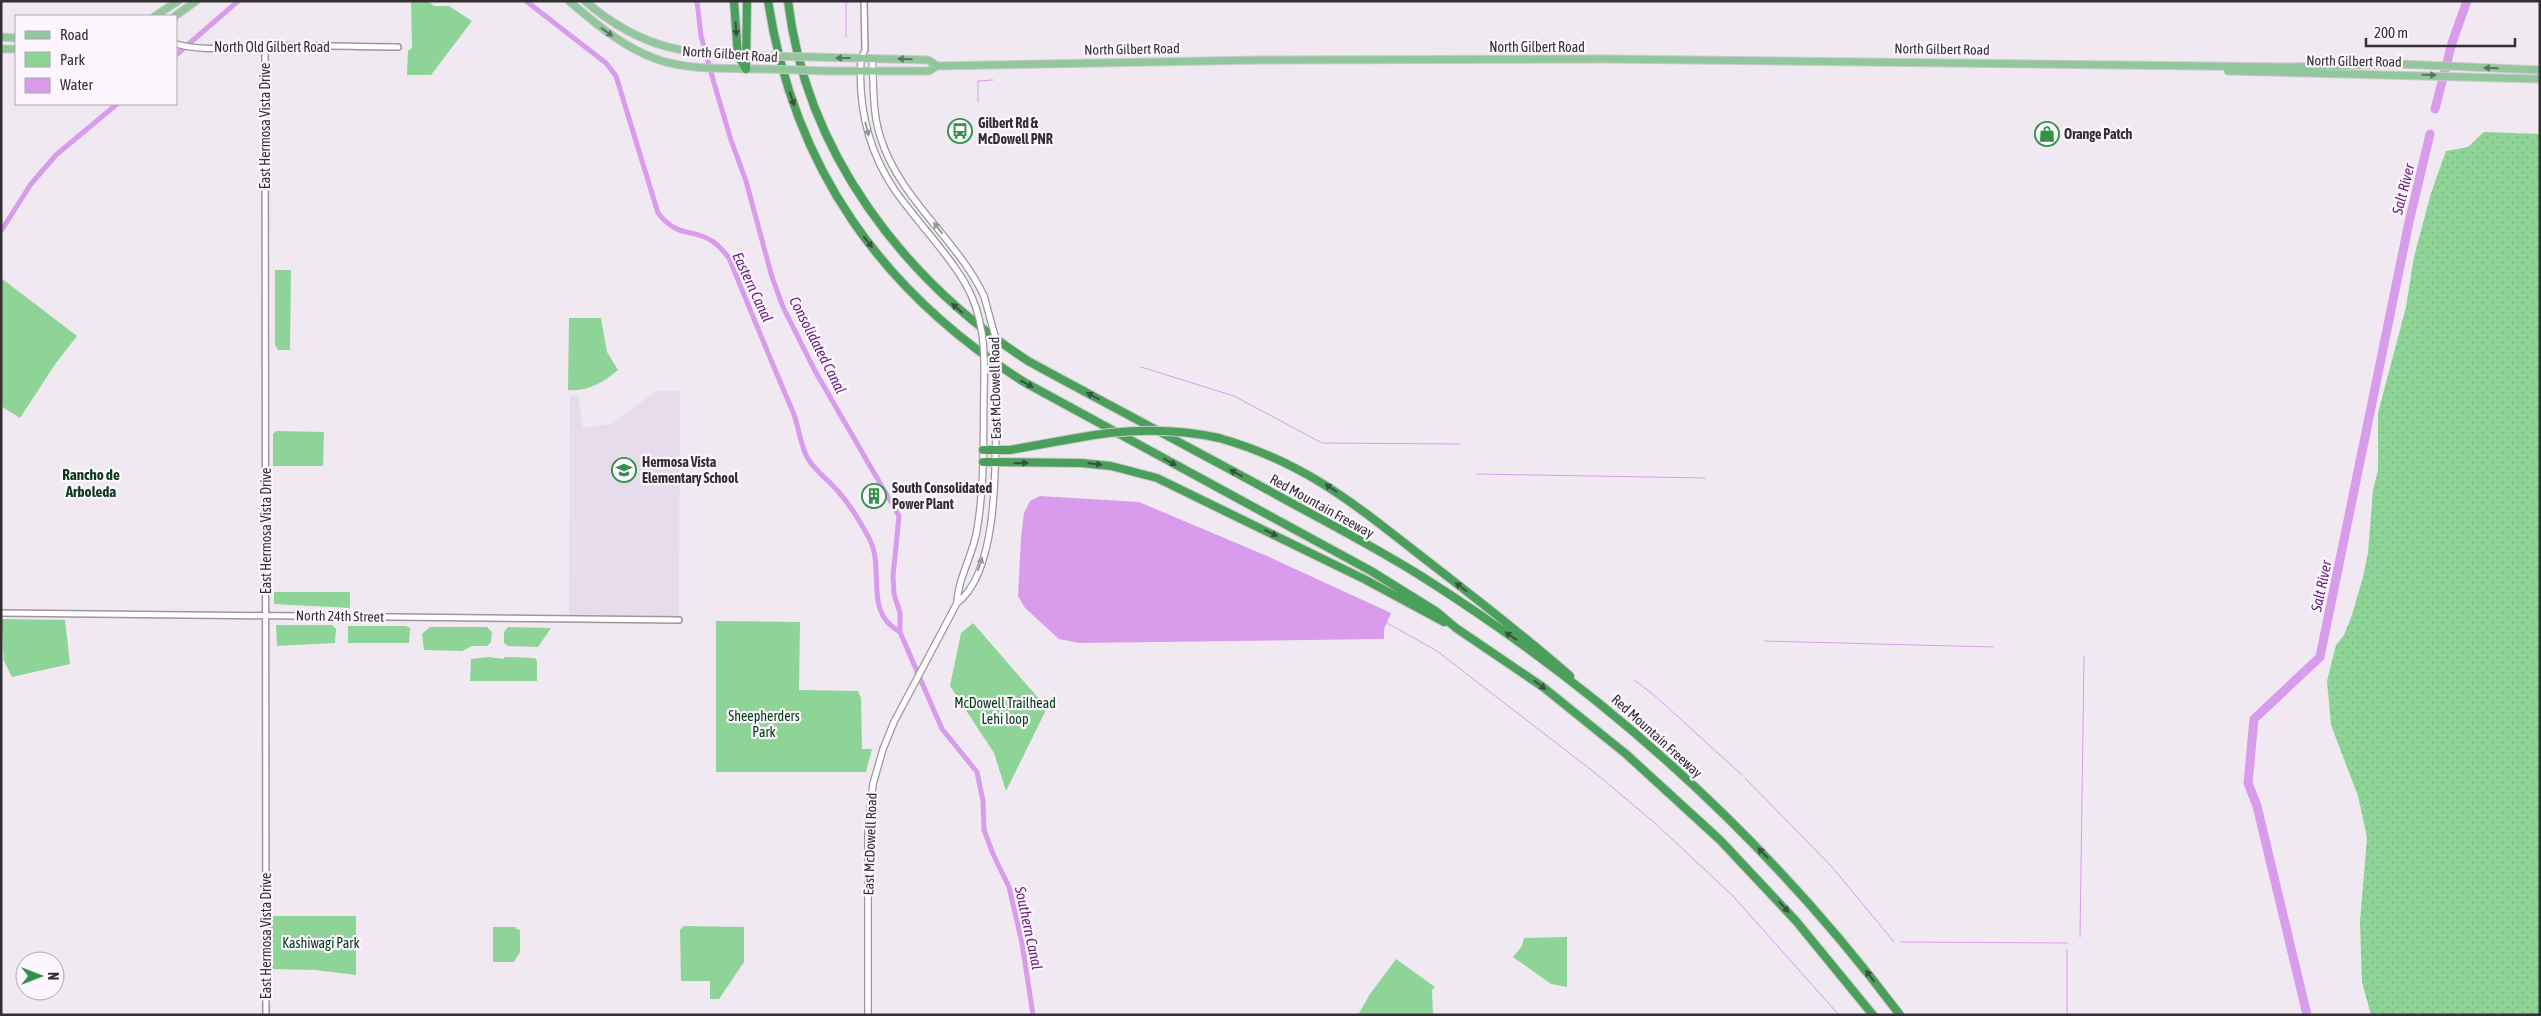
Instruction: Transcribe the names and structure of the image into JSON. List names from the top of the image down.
{
  "streets": {
    "highway": ["Red Mountain Freeway"],
    "main road": ["North Gilbert Road", "East McDowell Road"],
    "street": ["North Old Gilbert Road", "East Hermosa Vista Drive", "North 24th Street"]
  },
  "crossings": [
    ["North Old Gilbert Road", "East Hermosa Vista Drive"],
    ["North Gilbert Road", "East McDowell Road"],
    ["East Hermosa Vista Drive", "North 24th Street"]
  ],
  "districts": ["Rancho de Arboleda"],
  "water": [
    "Salt River",
    "Eastern Canal",
    "Consolidated Canal",
    "Southern Canal"
  ],
  "parks": ["McDowell Trailhead Lehi loop", "Sheepherders Park", "Kashiwagi Park"],
  "places": {
    "bus stop": ["Gilbert Rd & McDowell PNR"],
    "shop": ["Orange Patch"],
    "school or university": ["Hermosa Vista Elementary School"],
    "building": ["South Consolidated Power Plant"]
  },
  "legend": ["Road", "Park", "Water"],
  "scale_bar": "200 m",
  "north": "right"
}
